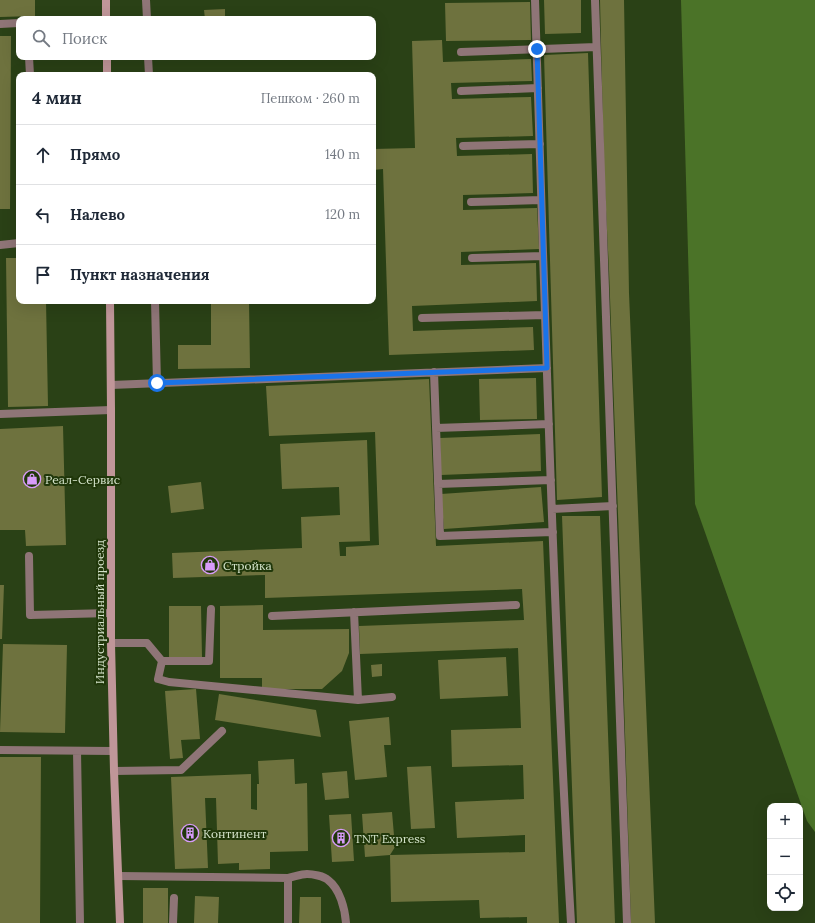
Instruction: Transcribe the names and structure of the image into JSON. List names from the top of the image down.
{
  "streets": {
    "street": ["Индустриальный проезд"]
  },
  "places": {
    "shop": ["Реал-Сервис", "Стройка"],
    "building": ["Континент", "TNT Express"]
  },
  "page": {
    "search": "Поиск",
    "heading": ["4 мин", "Пешком · 260 m"],
    "list": [
      ["Прямо", "140 m"],
      ["Налево", "120 m"],
      "Пункт назначения"
    ],
    "map_buttons": ["+", "−"]
  }
}
